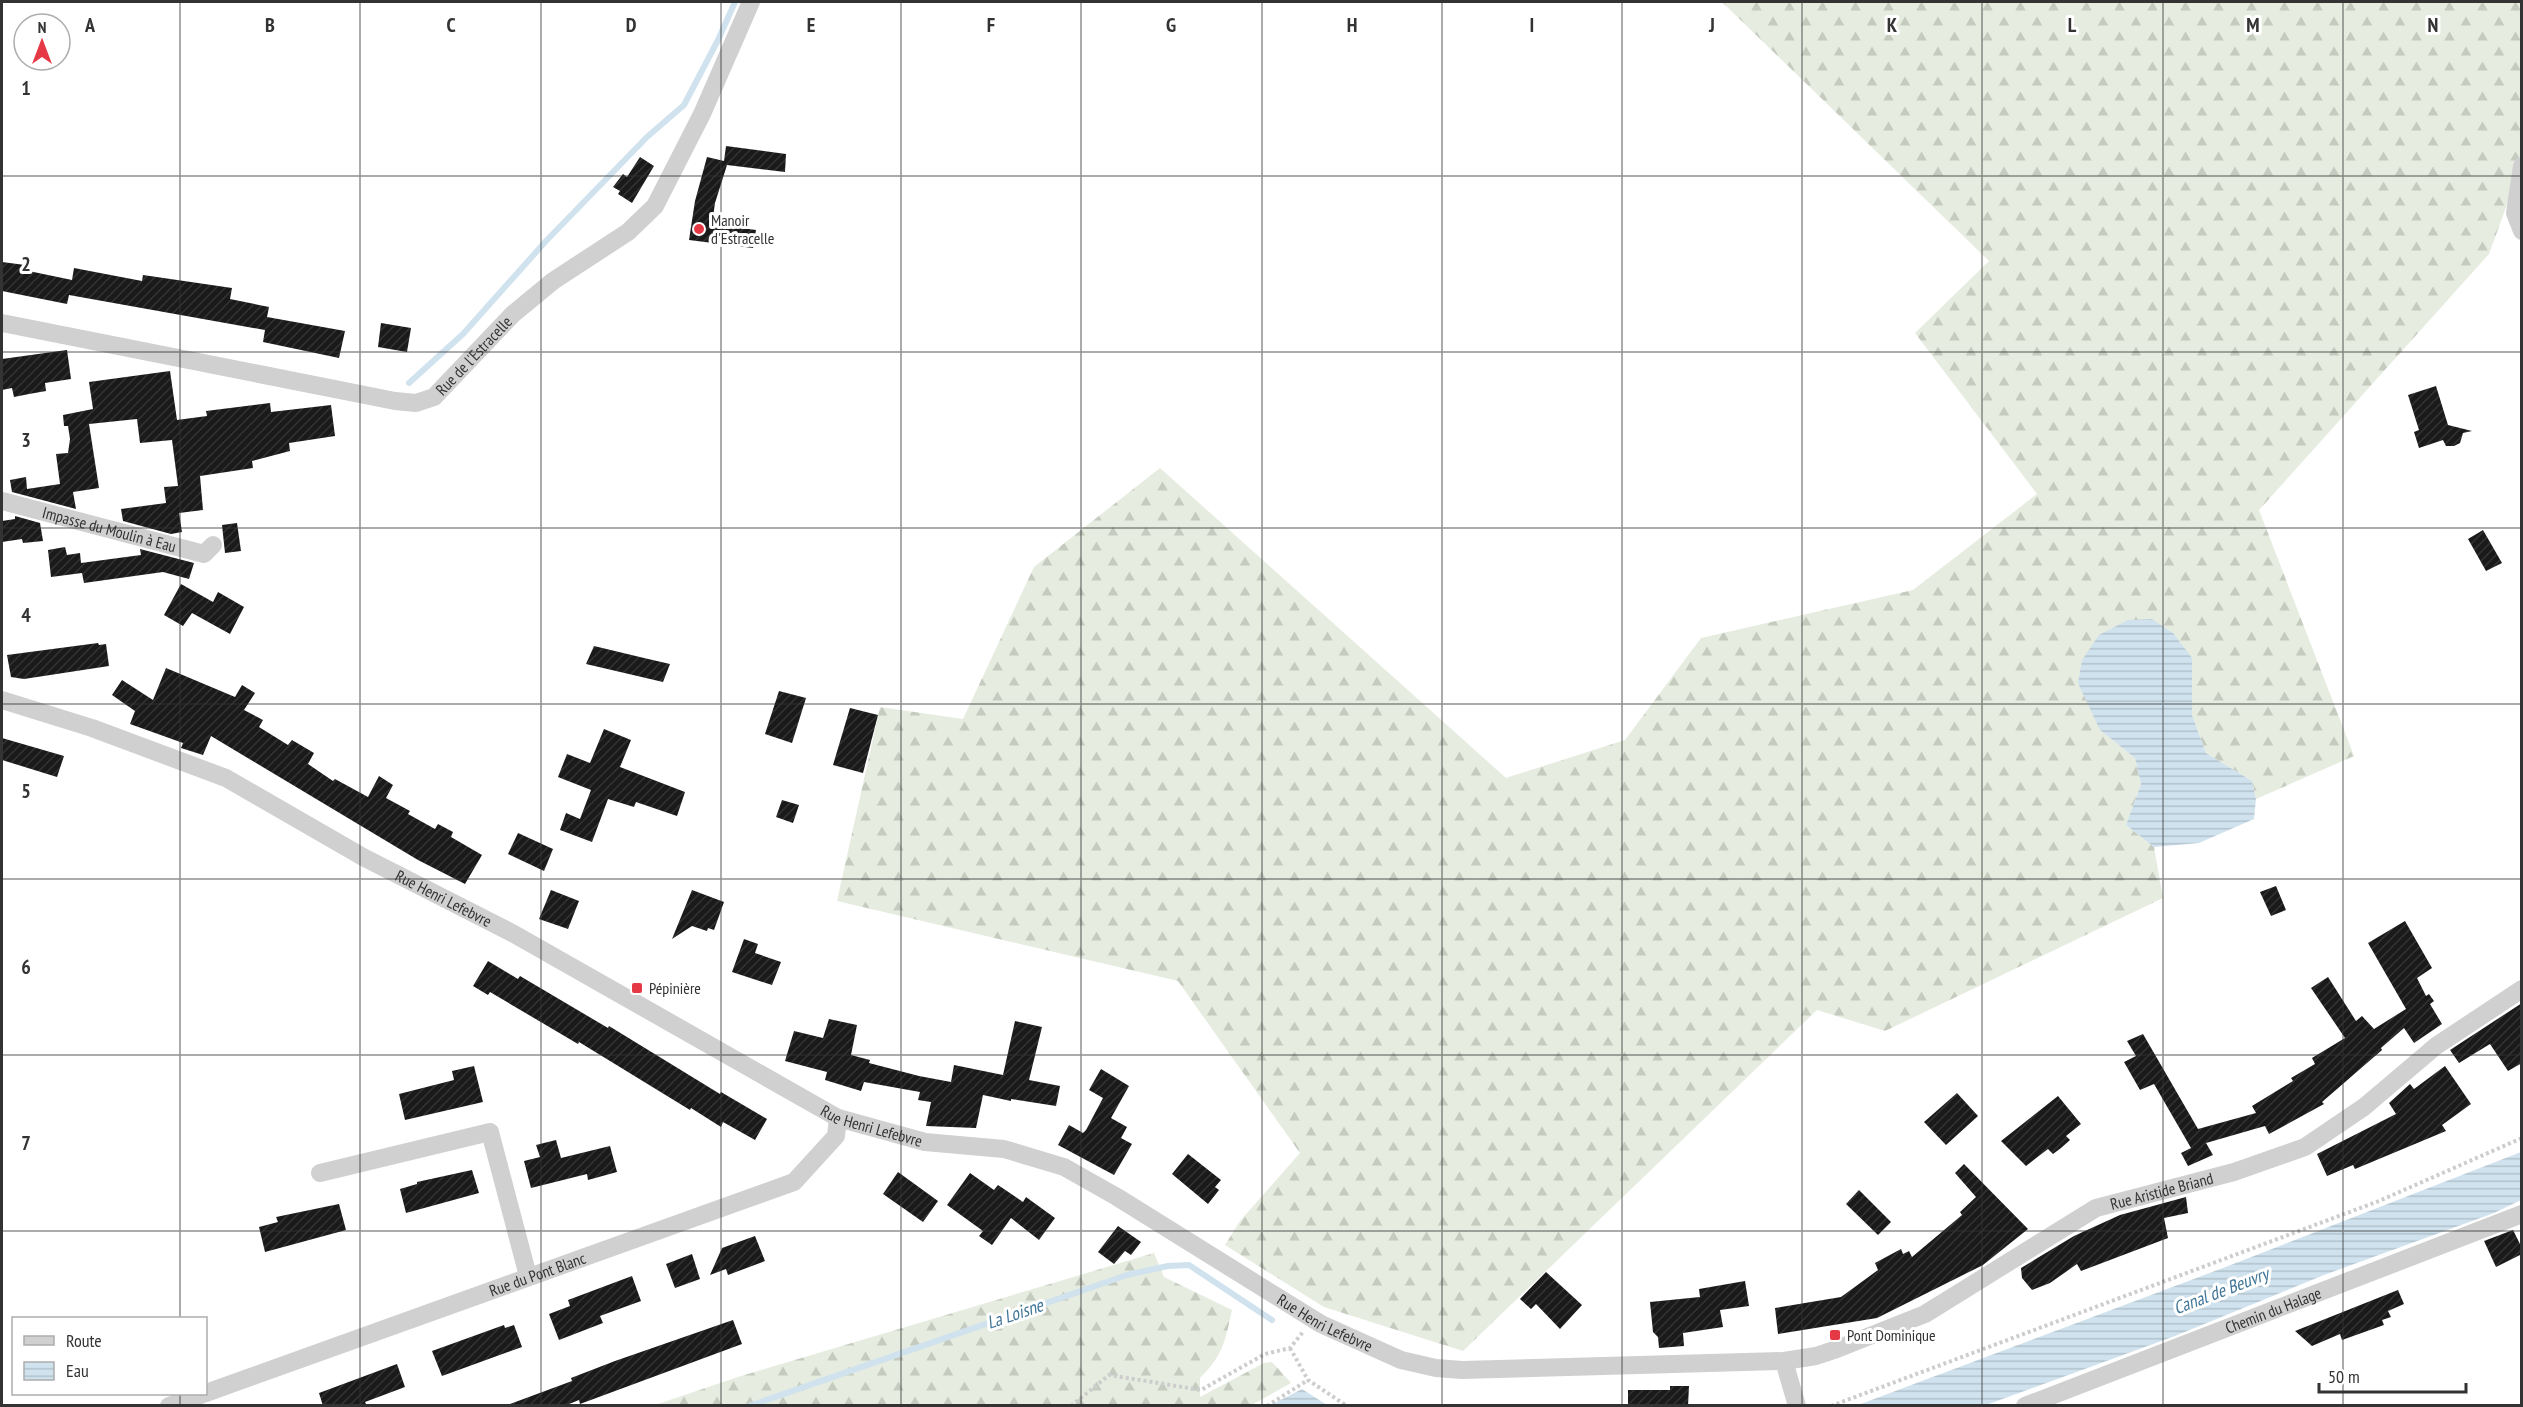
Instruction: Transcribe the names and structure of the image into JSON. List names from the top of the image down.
{
  "streets": {
    "street": [
      "Rue de l'Estracelle",
      "Impasse du Moulin à Eau",
      "Rue Henri Lefebvre",
      "Rue Aristide Briand",
      "Rue du Pont Blanc",
      "Chemin du Halage"
    ]
  },
  "crossings": [
    ["Rue Henri Lefebvre", "Rue Aristide Briand"],
    ["Rue Henri Lefebvre", "Rue du Pont Blanc"]
  ],
  "water": ["Canal de Beuvry", "La Loisne"],
  "places": {
    "other": ["Manoir d'Estracelle"],
    "transit": ["Pépinière", "Pont Dominique"]
  },
  "legend": ["Route", "Eau"],
  "scale_bar": "50 m",
  "north": "top",
  "grid": {
    "columns": [
      "A",
      "B",
      "C",
      "D",
      "E",
      "F",
      "G",
      "H",
      "I",
      "J",
      "K",
      "L",
      "M",
      "N"
    ],
    "rows": [
      "1",
      "2",
      "3",
      "4",
      "5",
      "6",
      "7"
    ]
  }
}
